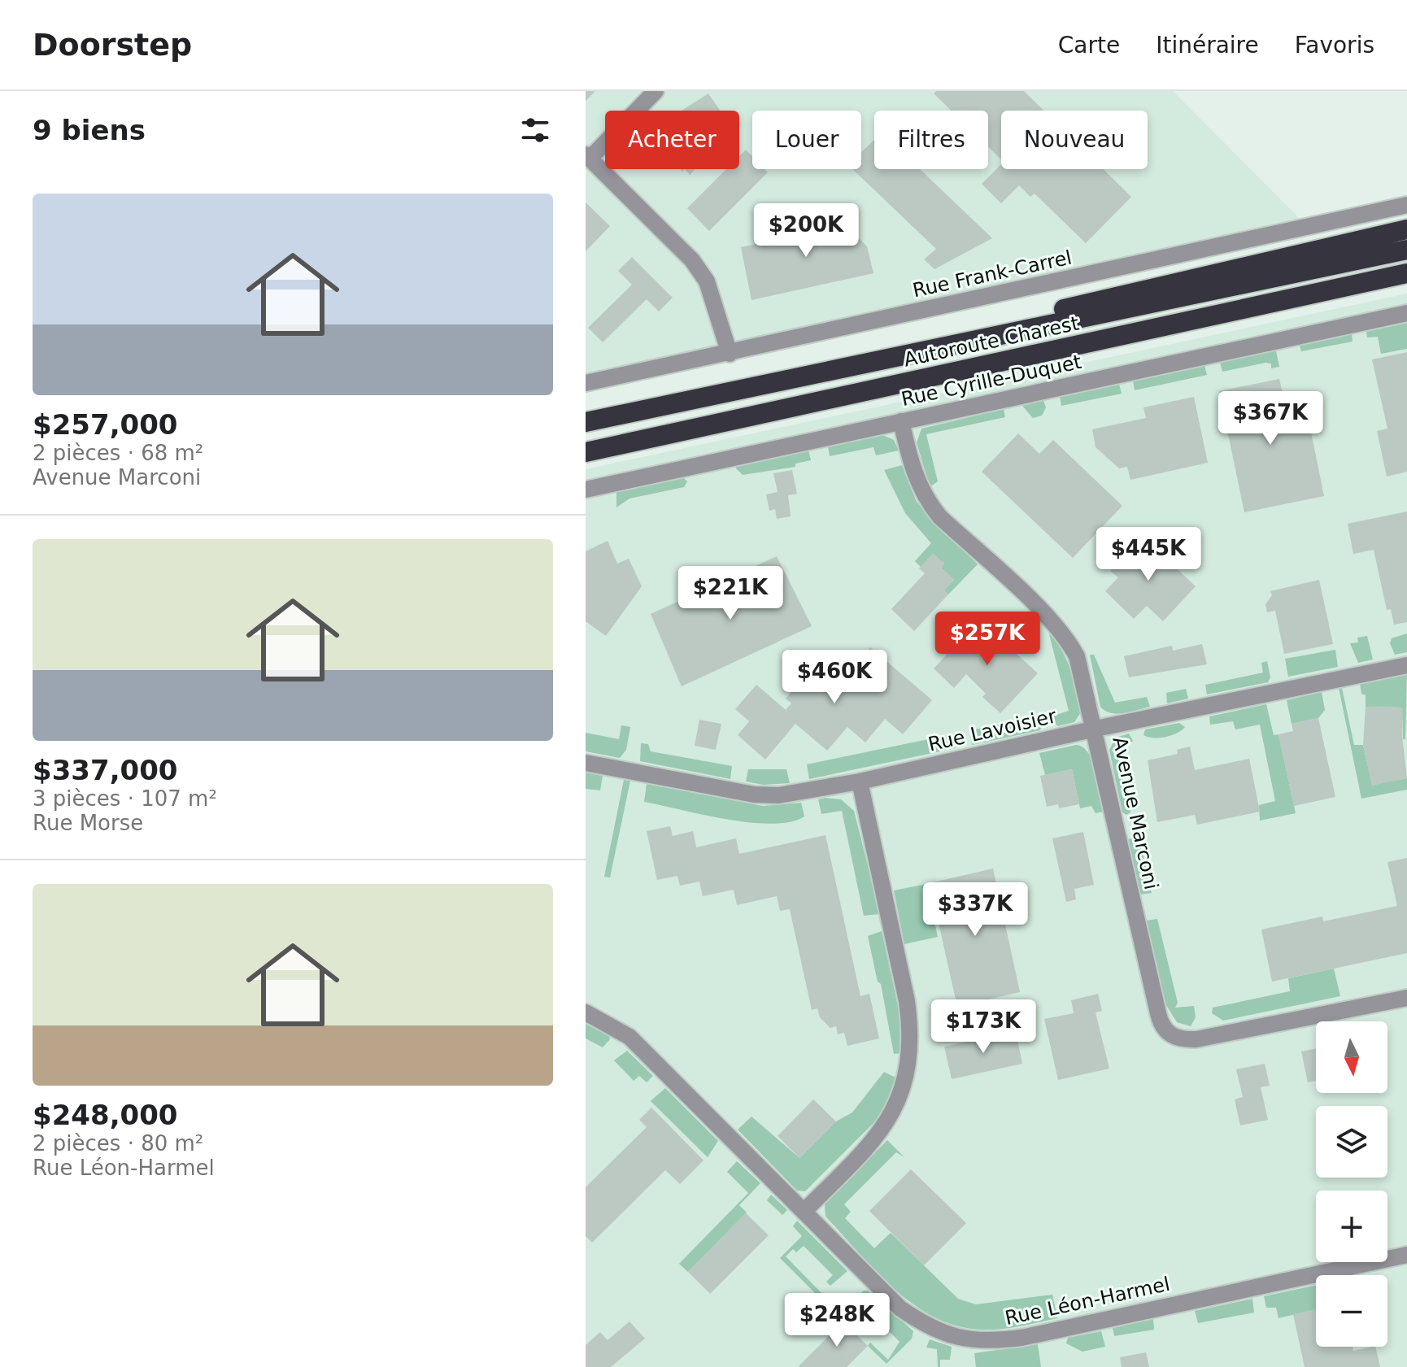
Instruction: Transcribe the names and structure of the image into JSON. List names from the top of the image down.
{
  "streets": {
    "highway": ["Autoroute Charest"],
    "street": [
      "Rue Frank-Carrel",
      "Rue Cyrille-Duquet",
      "Rue Lavoisier",
      "Avenue Marconi",
      "Rue Léon-Harmel"
    ]
  },
  "crossings": [
    ["Rue Cyrille-Duquet", "Avenue Marconi"],
    ["Rue Lavoisier", "Avenue Marconi"]
  ],
  "north": "bottom",
  "page": {
    "header": "Doorstep",
    "nav": ["Carte", "Itinéraire", "Favoris"],
    "heading": "9 biens",
    "chip": [
      "Acheter",
      "Louer",
      "Filtres",
      "Nouveau"
    ],
    "list": [
      {
        "name": "$257,000",
        "note": "2 pièces · 68 m² · Avenue Marconi"
      },
      {
        "name": "$337,000",
        "note": "3 pièces · 107 m² · Rue Morse"
      },
      {
        "name": "$248,000",
        "note": "2 pièces · 80 m² · Rue Léon-Harmel"
      }
    ],
    "price": [
      "$200K",
      "$367K",
      "$445K",
      "$221K",
      "$257K",
      "$460K",
      "$337K",
      "$173K",
      "$248K"
    ],
    "map_buttons": ["+", "−"]
  }
}
